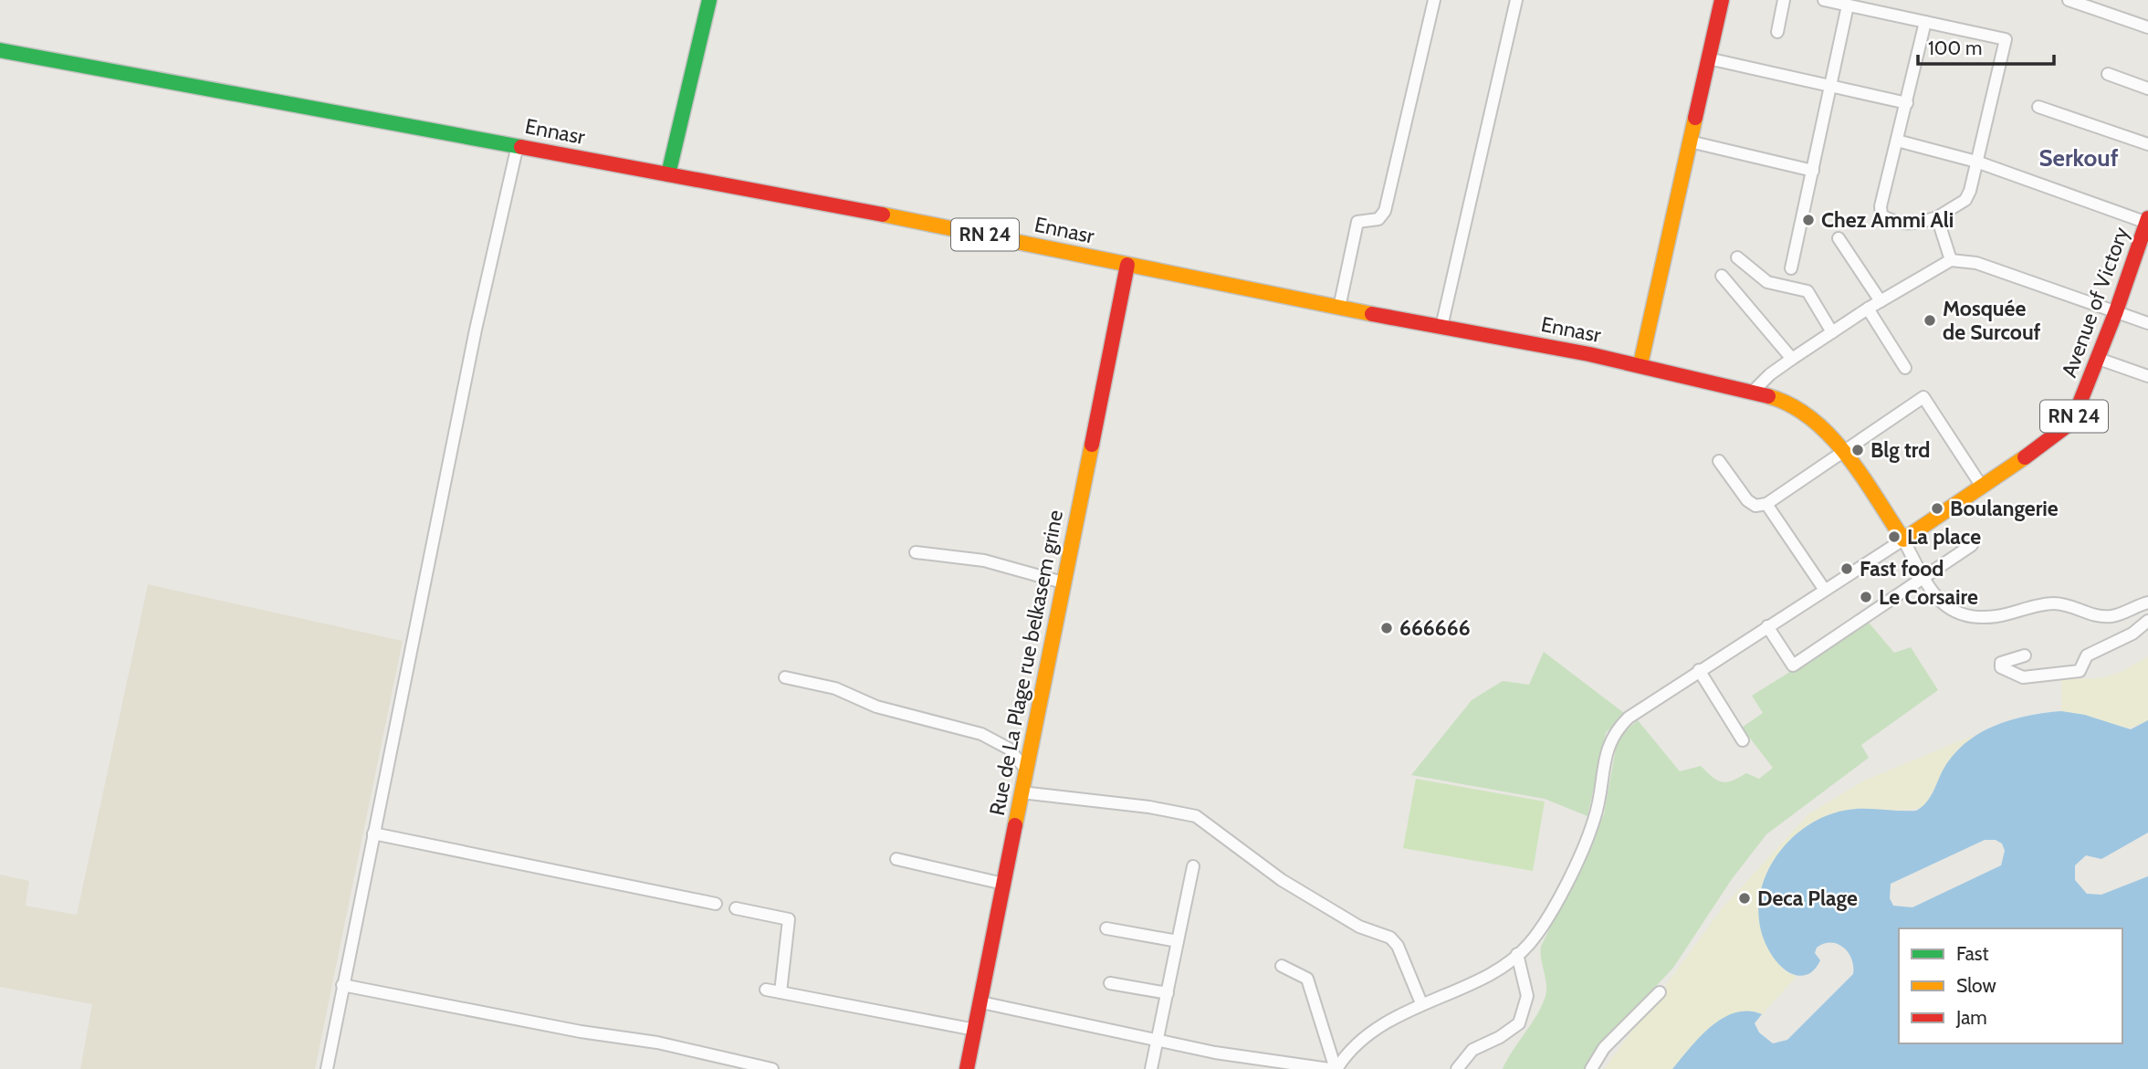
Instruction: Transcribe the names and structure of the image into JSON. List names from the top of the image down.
{
  "streets": {
    "main road": [
      "Ennasr",
      "RN 24",
      "Avenue of Victory",
      "Rue de La Plage rue belkasem grine"
    ]
  },
  "crossings": [
    ["Ennasr", "Avenue of Victory"],
    ["Ennasr", "Rue de La Plage rue belkasem grine"]
  ],
  "districts": ["Serkouf"],
  "places": [
    "Chez Ammi Ali",
    "Mosquée de Surcouf",
    "Blg trd",
    "Boulangerie",
    "La place",
    "Fast food",
    "Le Corsaire",
    "666666",
    "Deca Plage"
  ],
  "legend": ["Fast", "Slow", "Jam"],
  "scale_bar": "100 m"
}
